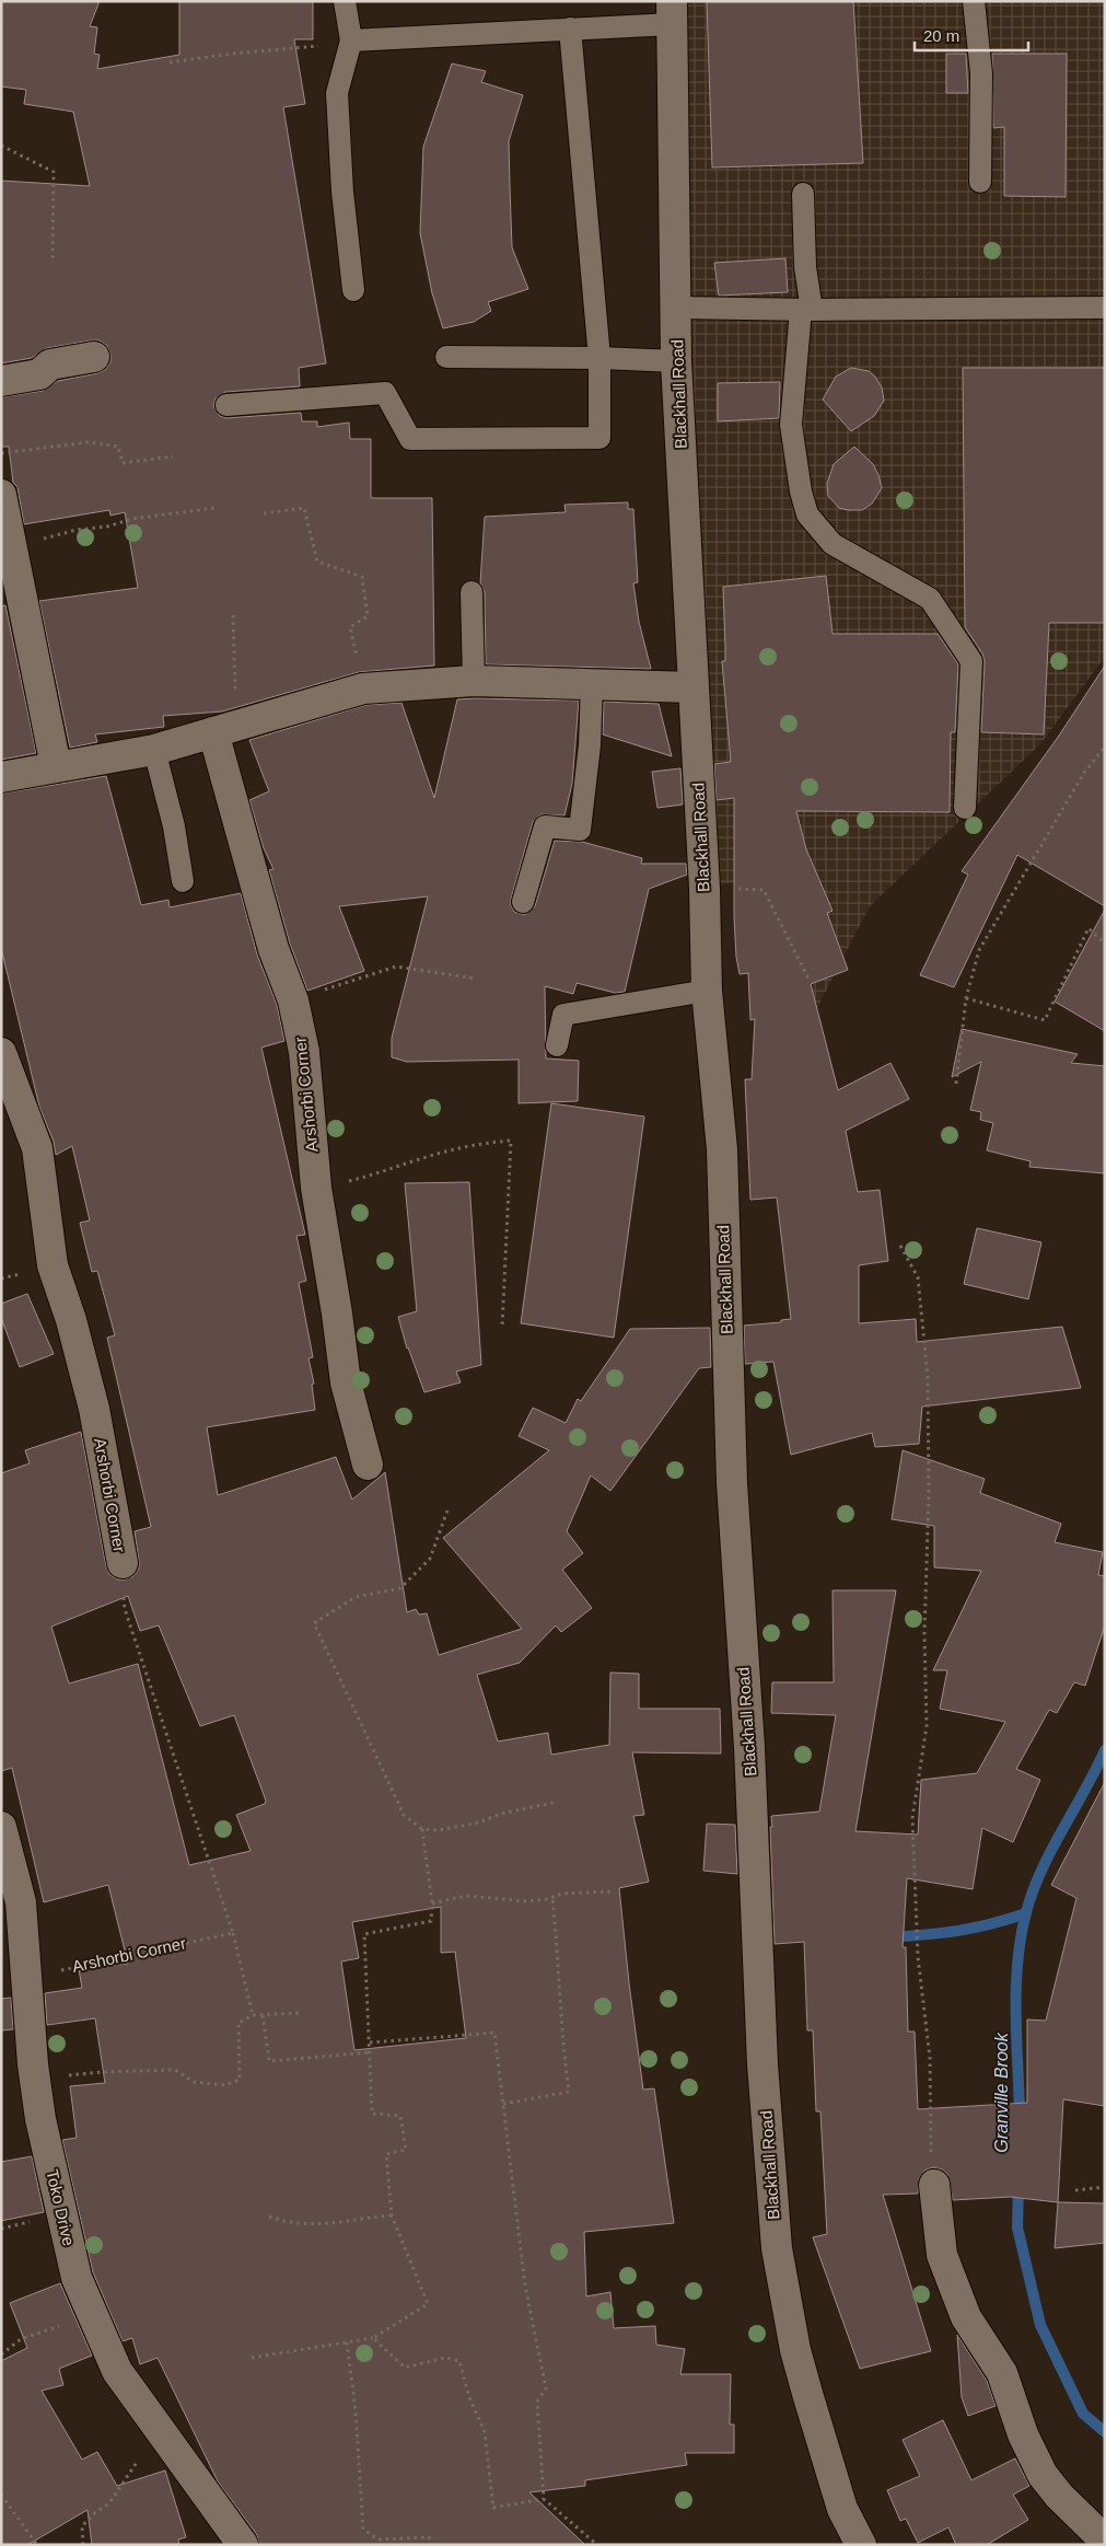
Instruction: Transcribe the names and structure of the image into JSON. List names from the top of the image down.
{
  "streets": {
    "street": ["Blackhall Road", "Arshorbi Corner", "Toko Drive"]
  },
  "crossings": [
    ["Arshorbi Corner", "Toko Drive"]
  ],
  "water": ["Granville Brook"],
  "scale_bar": "20 m"
}
